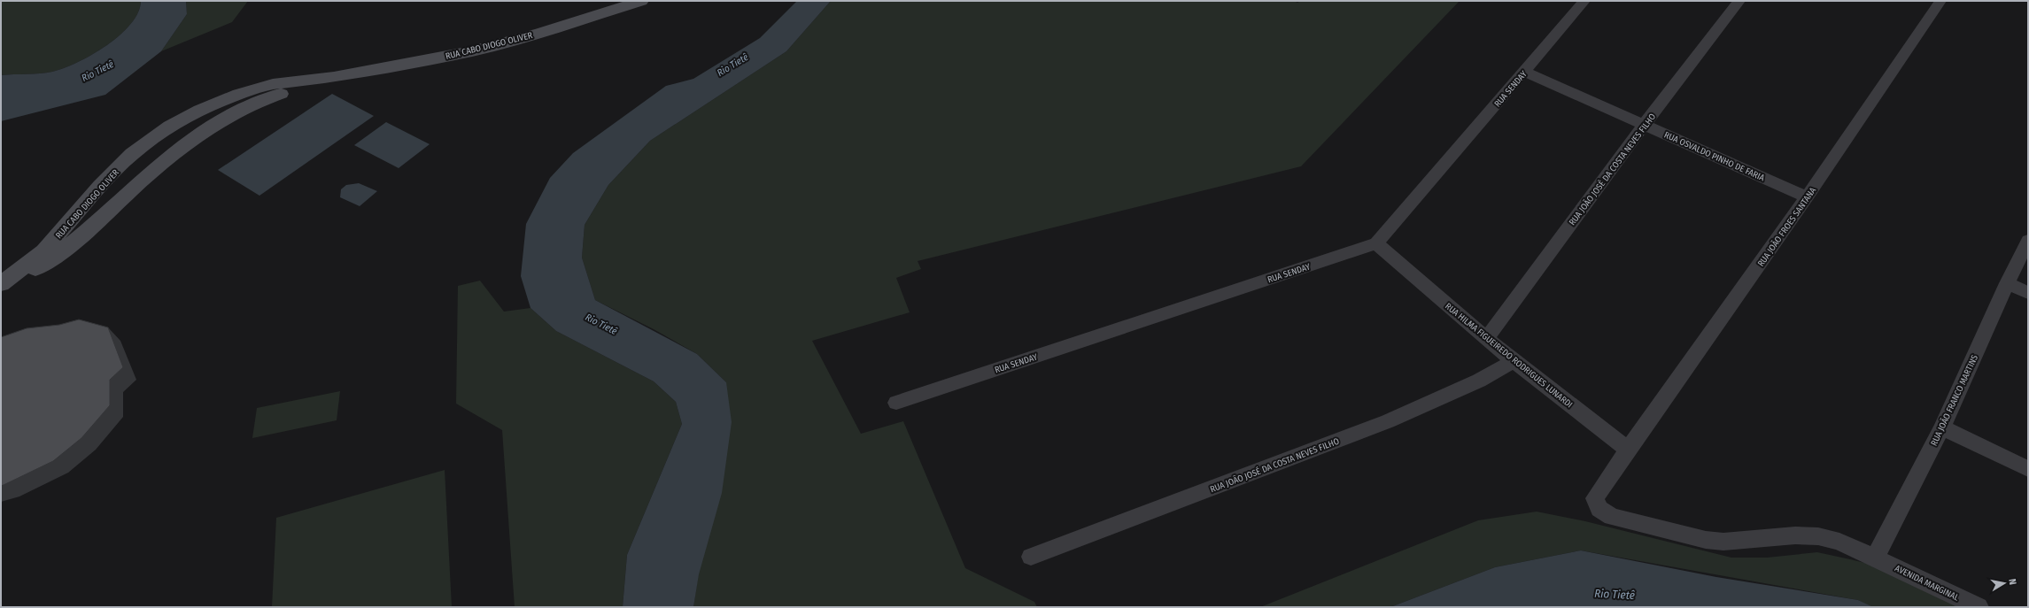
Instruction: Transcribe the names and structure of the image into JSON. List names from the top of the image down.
{
  "streets": {
    "main road": ["RUA CABO DIOGO OLIVER"],
    "street": [
      "RUA SENDAY",
      "RUA OSVALDO PINHO DE FARIA",
      "RUA JOÃO JOSÉ DA COSTA NEVES FILHO",
      "RUA JOÃO FROES SANTANA",
      "RUA HILMA FIGUEIREDO RODRIGUES LUNARDI",
      "RUA JOÃO FRANCO MARTINS",
      "AVENIDA MARGINAL"
    ]
  },
  "crossings": [
    ["RUA SENDAY", "RUA OSVALDO PINHO DE FARIA"],
    ["RUA SENDAY", "RUA HILMA FIGUEIREDO RODRIGUES LUNARDI"],
    ["RUA OSVALDO PINHO DE FARIA", "RUA JOÃO JOSÉ DA COSTA NEVES FILHO"],
    ["RUA OSVALDO PINHO DE FARIA", "RUA JOÃO FROES SANTANA"],
    ["RUA JOÃO JOSÉ DA COSTA NEVES FILHO", "RUA HILMA FIGUEIREDO RODRIGUES LUNARDI"],
    ["RUA JOÃO FROES SANTANA", "RUA HILMA FIGUEIREDO RODRIGUES LUNARDI"],
    ["RUA JOÃO FROES SANTANA", "AVENIDA MARGINAL"],
    ["RUA JOÃO FRANCO MARTINS", "AVENIDA MARGINAL"]
  ],
  "water": ["Rio Tietê"],
  "north": "right"
}
